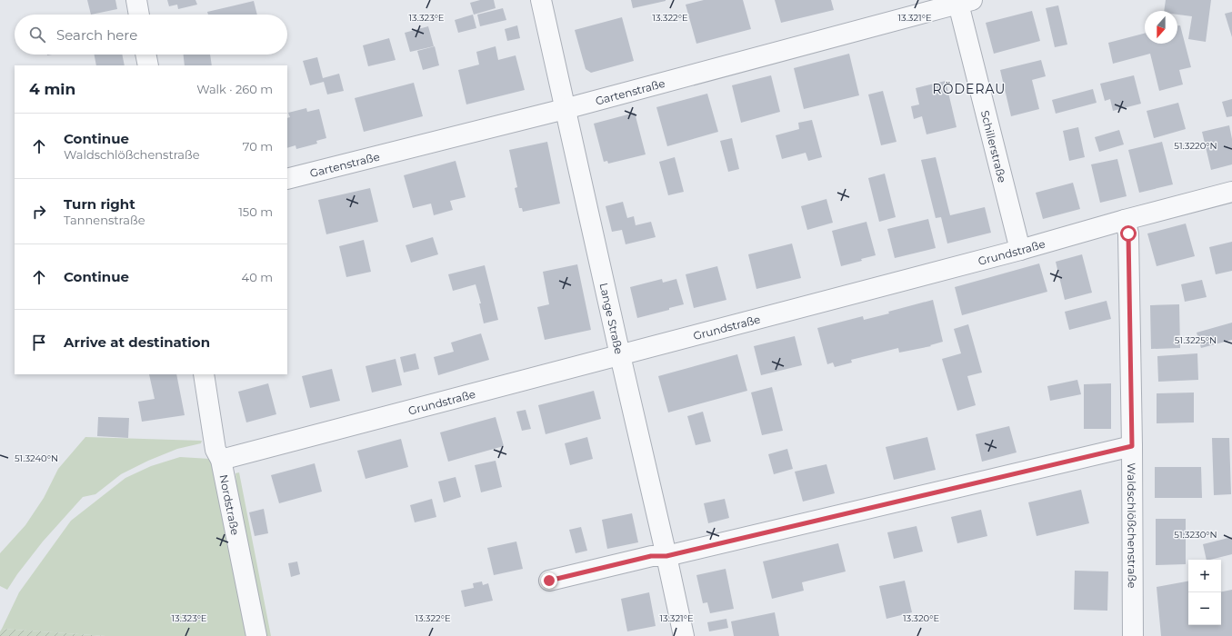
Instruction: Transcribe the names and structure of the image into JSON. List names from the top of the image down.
{
  "streets": {
    "street": [
      "Gartenstraße",
      "Schillerstraße",
      "Grundstraße",
      "Lange Straße",
      "Nordstraße",
      "Waldschlößchenstraße"
    ]
  },
  "crossings": [
    ["Gartenstraße", "Schillerstraße"],
    ["Gartenstraße", "Lange Straße"],
    ["Schillerstraße", "Grundstraße"],
    ["Grundstraße", "Lange Straße"],
    ["Grundstraße", "Nordstraße"],
    ["Grundstraße", "Waldschlößchenstraße"]
  ],
  "districts": ["RÖDERAU"],
  "north": "bottom",
  "page": {
    "search": "Search here",
    "heading": ["4 min", "Walk · 260 m"],
    "list": [
      ["Continue", "Waldschlößchenstraße", "70 m"],
      ["Turn right", "Tannenstraße", "150 m"],
      ["Continue", "40 m"],
      "Arrive at destination"
    ],
    "map_buttons": ["+", "−"]
  },
  "coordinates": [
    "13.323°E",
    "13.322°E",
    "13.321°E",
    "51.3220°N",
    "51.3225°N",
    "51.3240°N",
    "51.3230°N",
    "13.320°E"
  ]
}
